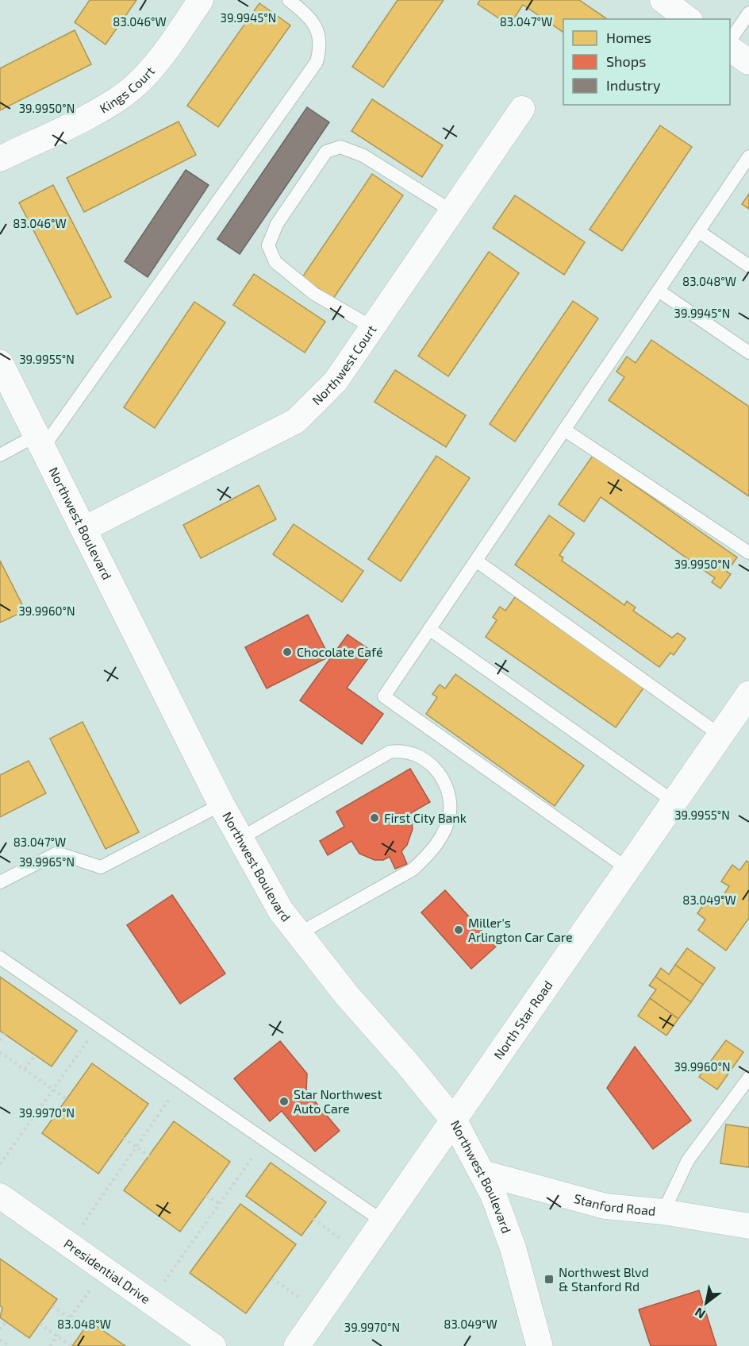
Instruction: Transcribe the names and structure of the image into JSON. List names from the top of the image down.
{
  "streets": {
    "main road": ["Northwest Boulevard", "North Star Road"],
    "street": [
      "Kings Court",
      "Northwest Court",
      "Stanford Road",
      "Presidential Drive"
    ]
  },
  "crossings": [
    ["Northwest Court", "Northwest Boulevard"],
    ["Northwest Boulevard", "North Star Road"],
    ["Northwest Boulevard", "Stanford Road"]
  ],
  "places": {
    "other": [
      "Chocolate Café",
      "First City Bank",
      "Miller's Arlington Car Care",
      "Star Northwest Auto Care"
    ],
    "transit": ["Northwest Blvd & Stanford Rd"]
  },
  "legend": ["Homes", "Shops", "Industry"],
  "north": "bottom left",
  "coordinates": [
    "39.9945°N",
    "83.046°W",
    "83.047°W",
    "39.9950°N",
    "83.048°W",
    "39.9955°N",
    "39.9960°N",
    "39.9965°N",
    "83.049°W",
    "39.9970°N"
  ]
}
